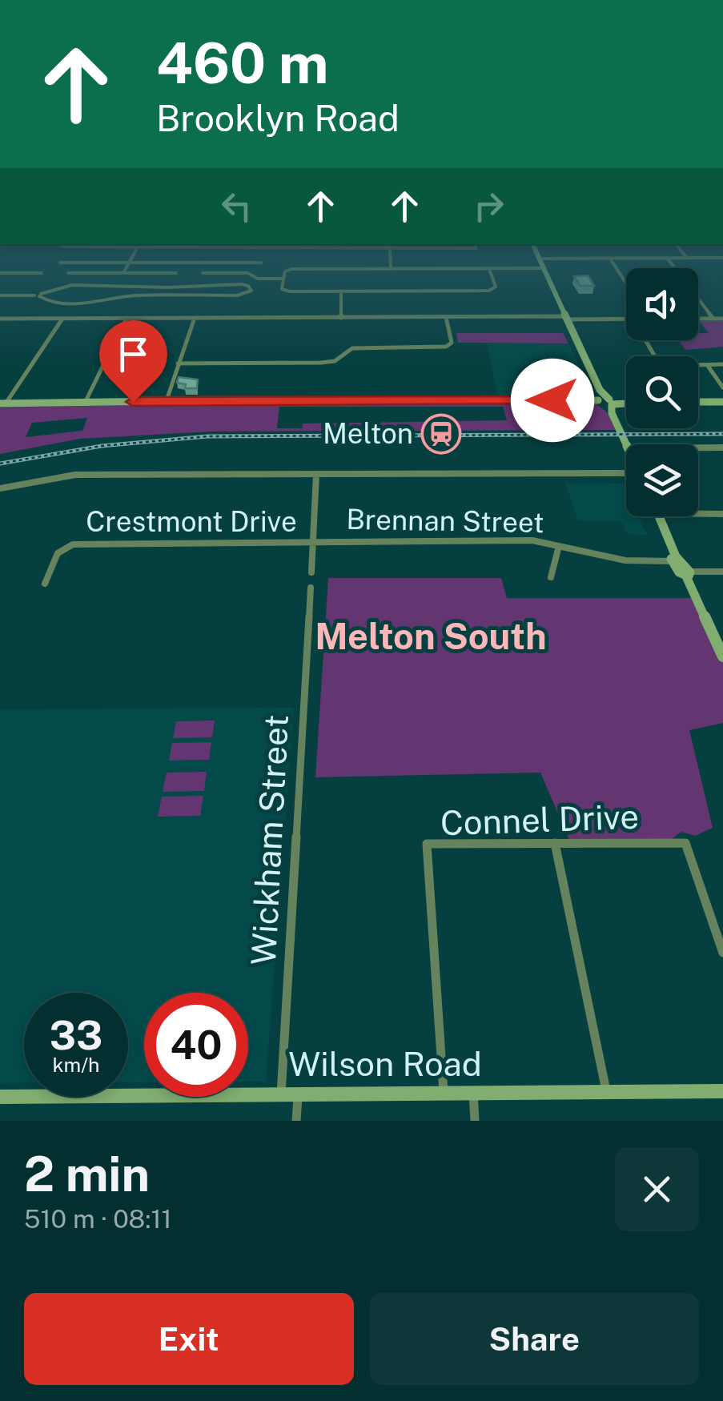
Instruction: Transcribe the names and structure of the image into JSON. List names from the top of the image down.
{
  "streets": {
    "street": [
      "Brennan Street",
      "Crestmont Drive",
      "Connel Drive",
      "Wickham Street",
      "Wilson Road"
    ]
  },
  "crossings": [
    ["Brennan Street", "Crestmont Drive"],
    ["Connel Drive", "Wilson Road"],
    ["Wickham Street", "Wilson Road"]
  ],
  "districts": ["Melton South"],
  "places": {
    "station": ["Melton"]
  },
  "page": {
    "turn": ["460 m", "Brooklyn Road"],
    "speed": "33 km/h",
    "limit": "40",
    "heading": ["2 min", "510 m · 08:11"],
    "buttons": ["Exit", "Share"]
  }
}
